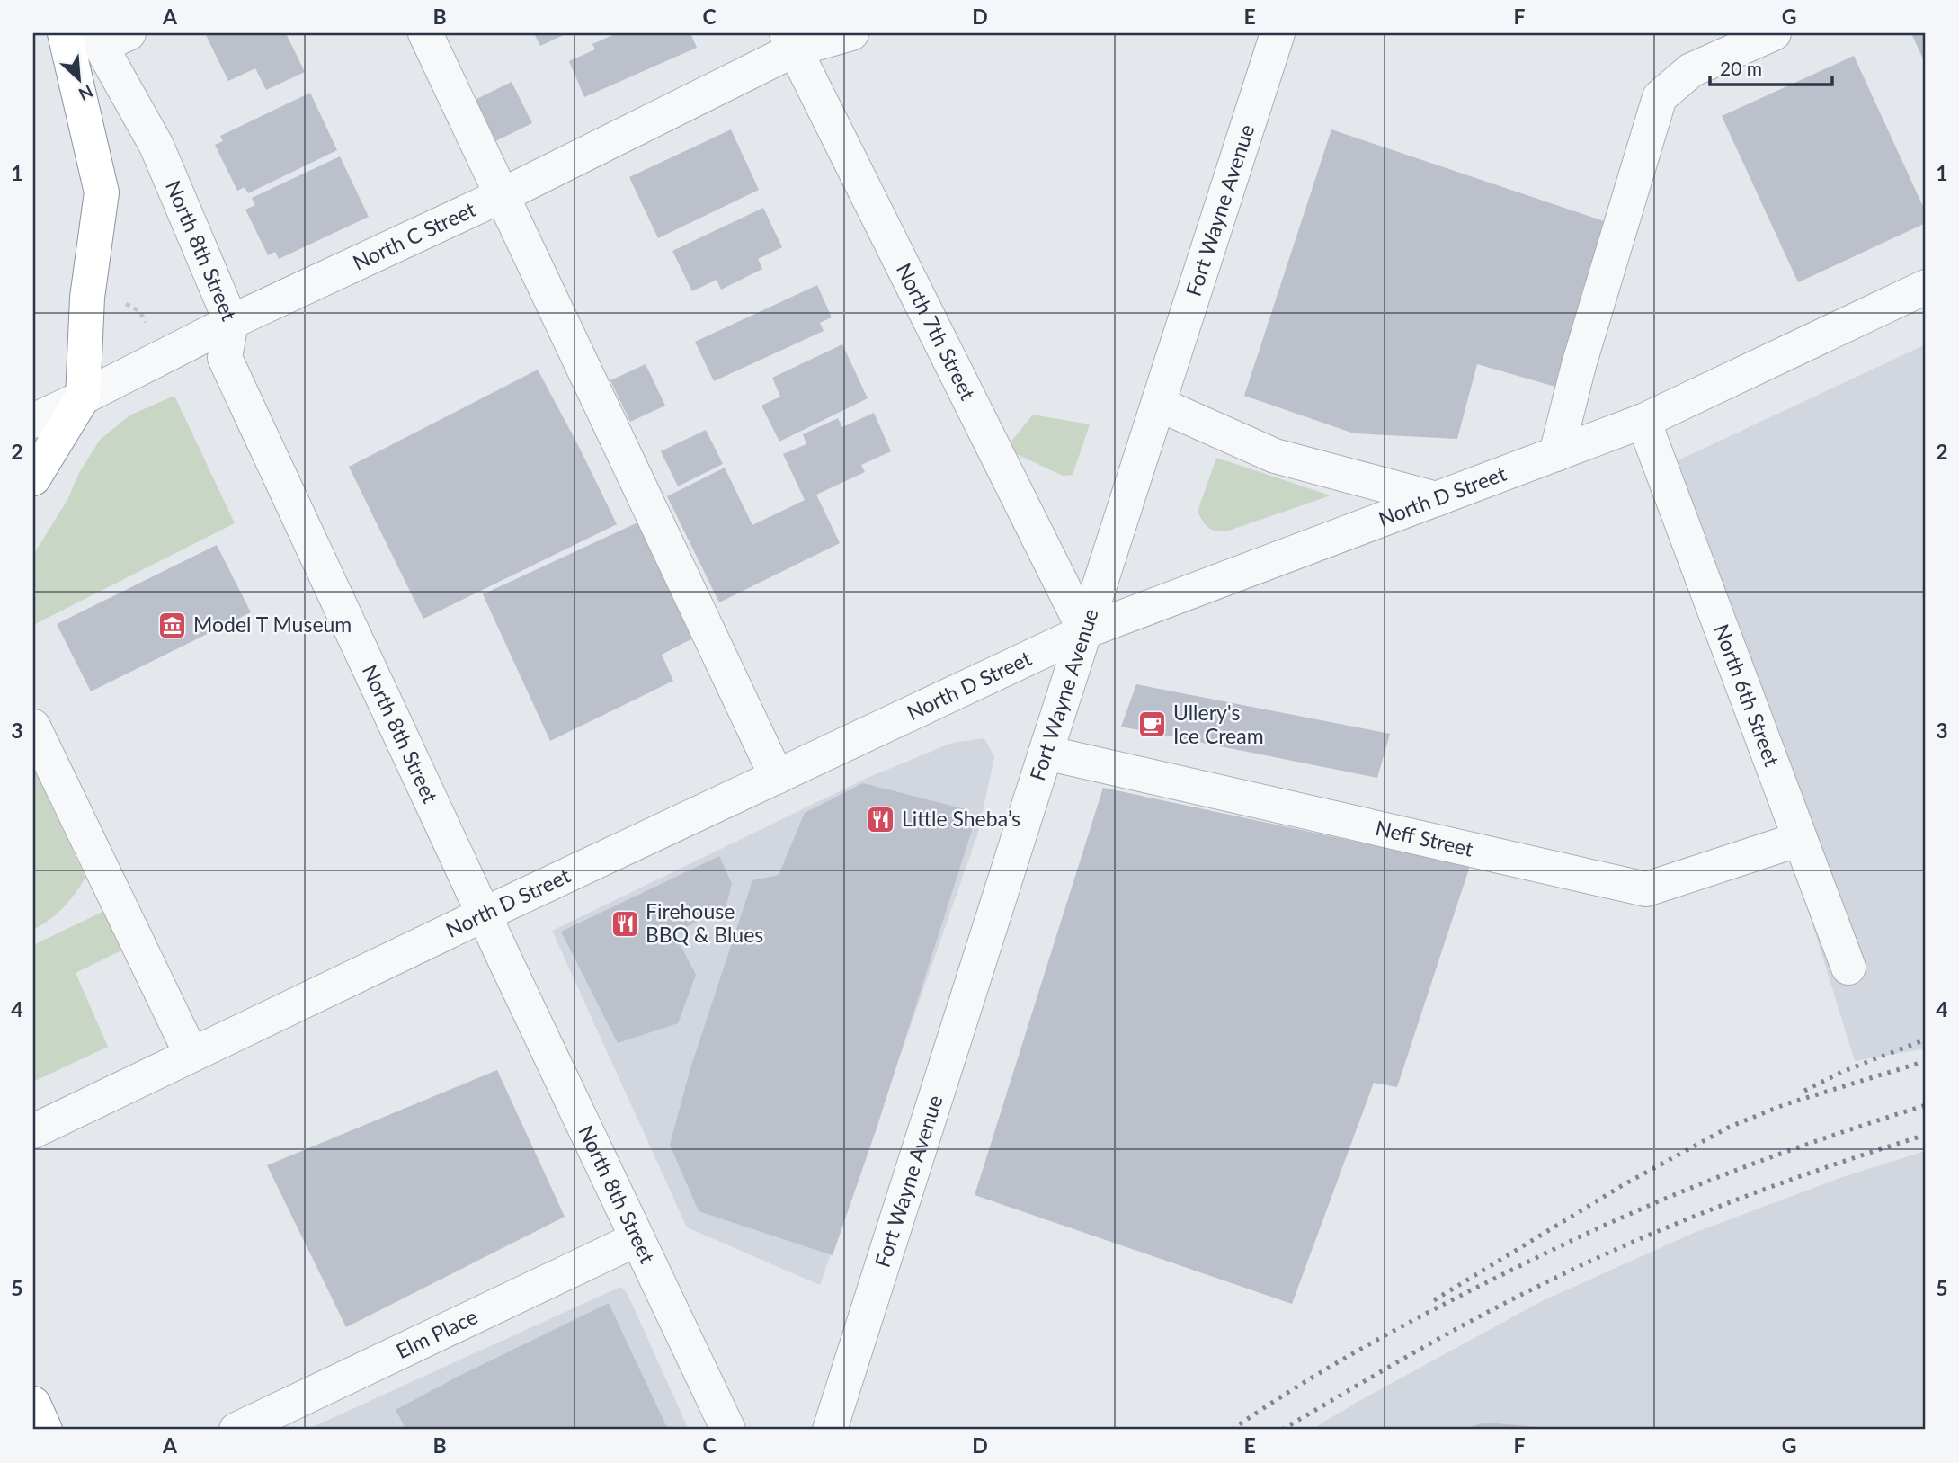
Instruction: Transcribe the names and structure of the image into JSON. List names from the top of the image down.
{
  "streets": {
    "street": [
      "Fort Wayne Avenue",
      "North C Street",
      "North 8th Street",
      "North 7th Street",
      "North D Street",
      "North 6th Street",
      "Neff Street",
      "Elm Place"
    ]
  },
  "crossings": [
    ["Fort Wayne Avenue", "North 7th Street"],
    ["Fort Wayne Avenue", "North D Street"],
    ["Fort Wayne Avenue", "Neff Street"],
    ["North C Street", "North 8th Street"],
    ["North C Street", "North 7th Street"],
    ["North 8th Street", "North D Street"],
    ["North 8th Street", "Elm Place"],
    ["North 7th Street", "North D Street"],
    ["North D Street", "North 6th Street"],
    ["North 6th Street", "Neff Street"]
  ],
  "places": {
    "museum": ["Model T Museum"],
    "cafe": ["Ullery's Ice Cream"],
    "restaurant": ["Little Sheba’s", "Firehouse BBQ & Blues"]
  },
  "scale_bar": "20 m",
  "north": "bottom right",
  "grid": {
    "columns": [
      "A",
      "B",
      "C",
      "D",
      "E",
      "F",
      "G"
    ],
    "rows": [
      "1",
      "2",
      "3",
      "4",
      "5"
    ]
  }
}
